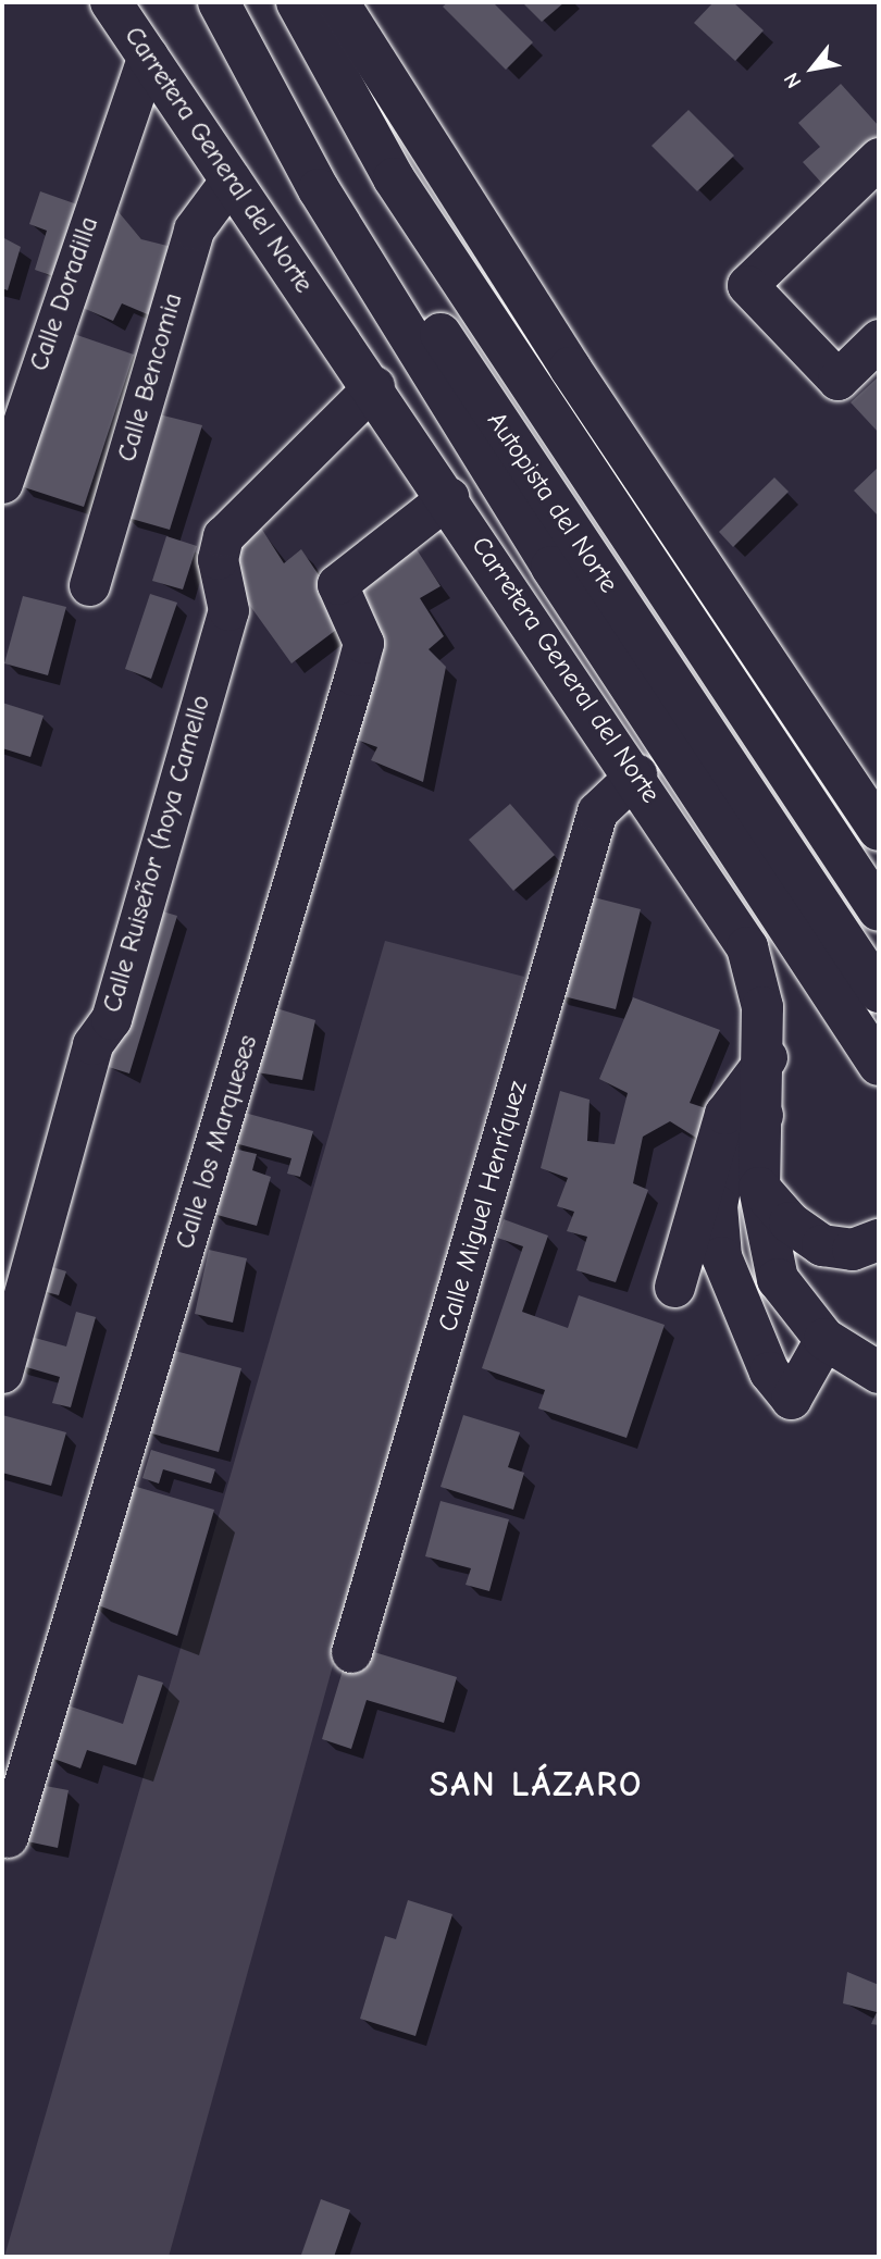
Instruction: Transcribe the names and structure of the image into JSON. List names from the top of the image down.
{
  "streets": {
    "main road": ["Carretera General del Norte", "Autopista del Norte"],
    "street": [
      "Calle Doradilla",
      "Calle Bencomia",
      "Calle Ruiseñor (hoya Camello",
      "Calle los Marqueses",
      "Calle Miguel Henríquez"
    ]
  },
  "crossings": [
    ["Carretera General del Norte", "Calle Doradilla"],
    ["Carretera General del Norte", "Calle Bencomia"],
    ["Carretera General del Norte", "Calle Ruiseñor (hoya Camello"],
    ["Carretera General del Norte", "Calle los Marqueses"],
    ["Carretera General del Norte", "Calle Miguel Henríquez"]
  ],
  "districts": ["SAN LÁZARO"],
  "north": "bottom left"
}
